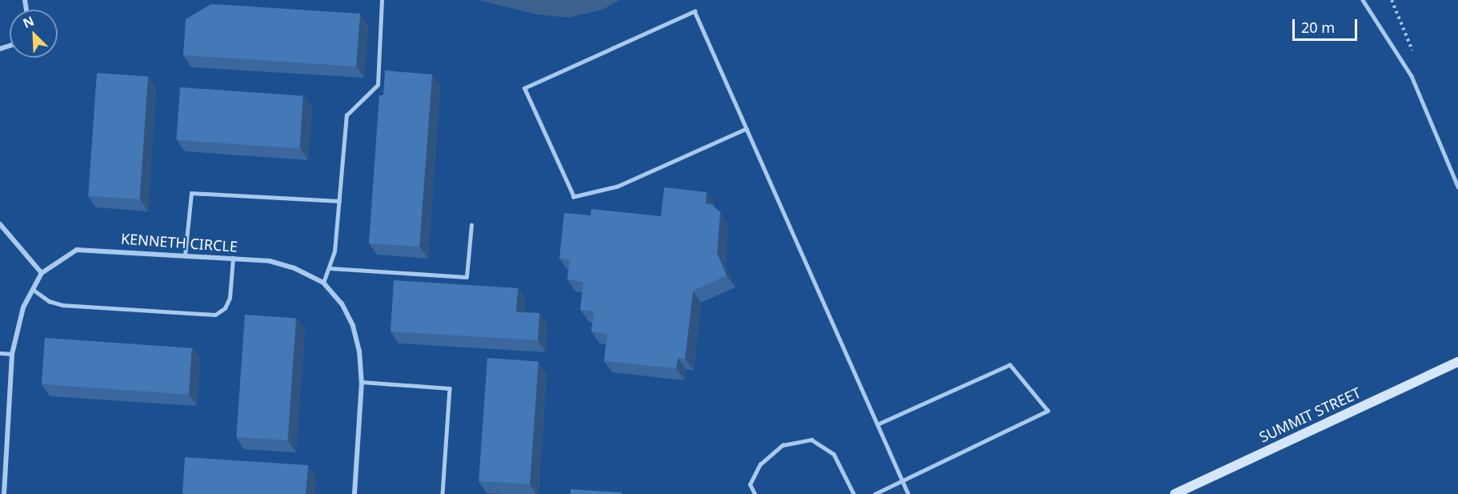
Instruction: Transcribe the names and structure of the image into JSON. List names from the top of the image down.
{
  "streets": {
    "main road": ["SUMMIT STREET"],
    "street": ["KENNETH CIRCLE"]
  },
  "scale_bar": "20 m",
  "north": "top left"
}
